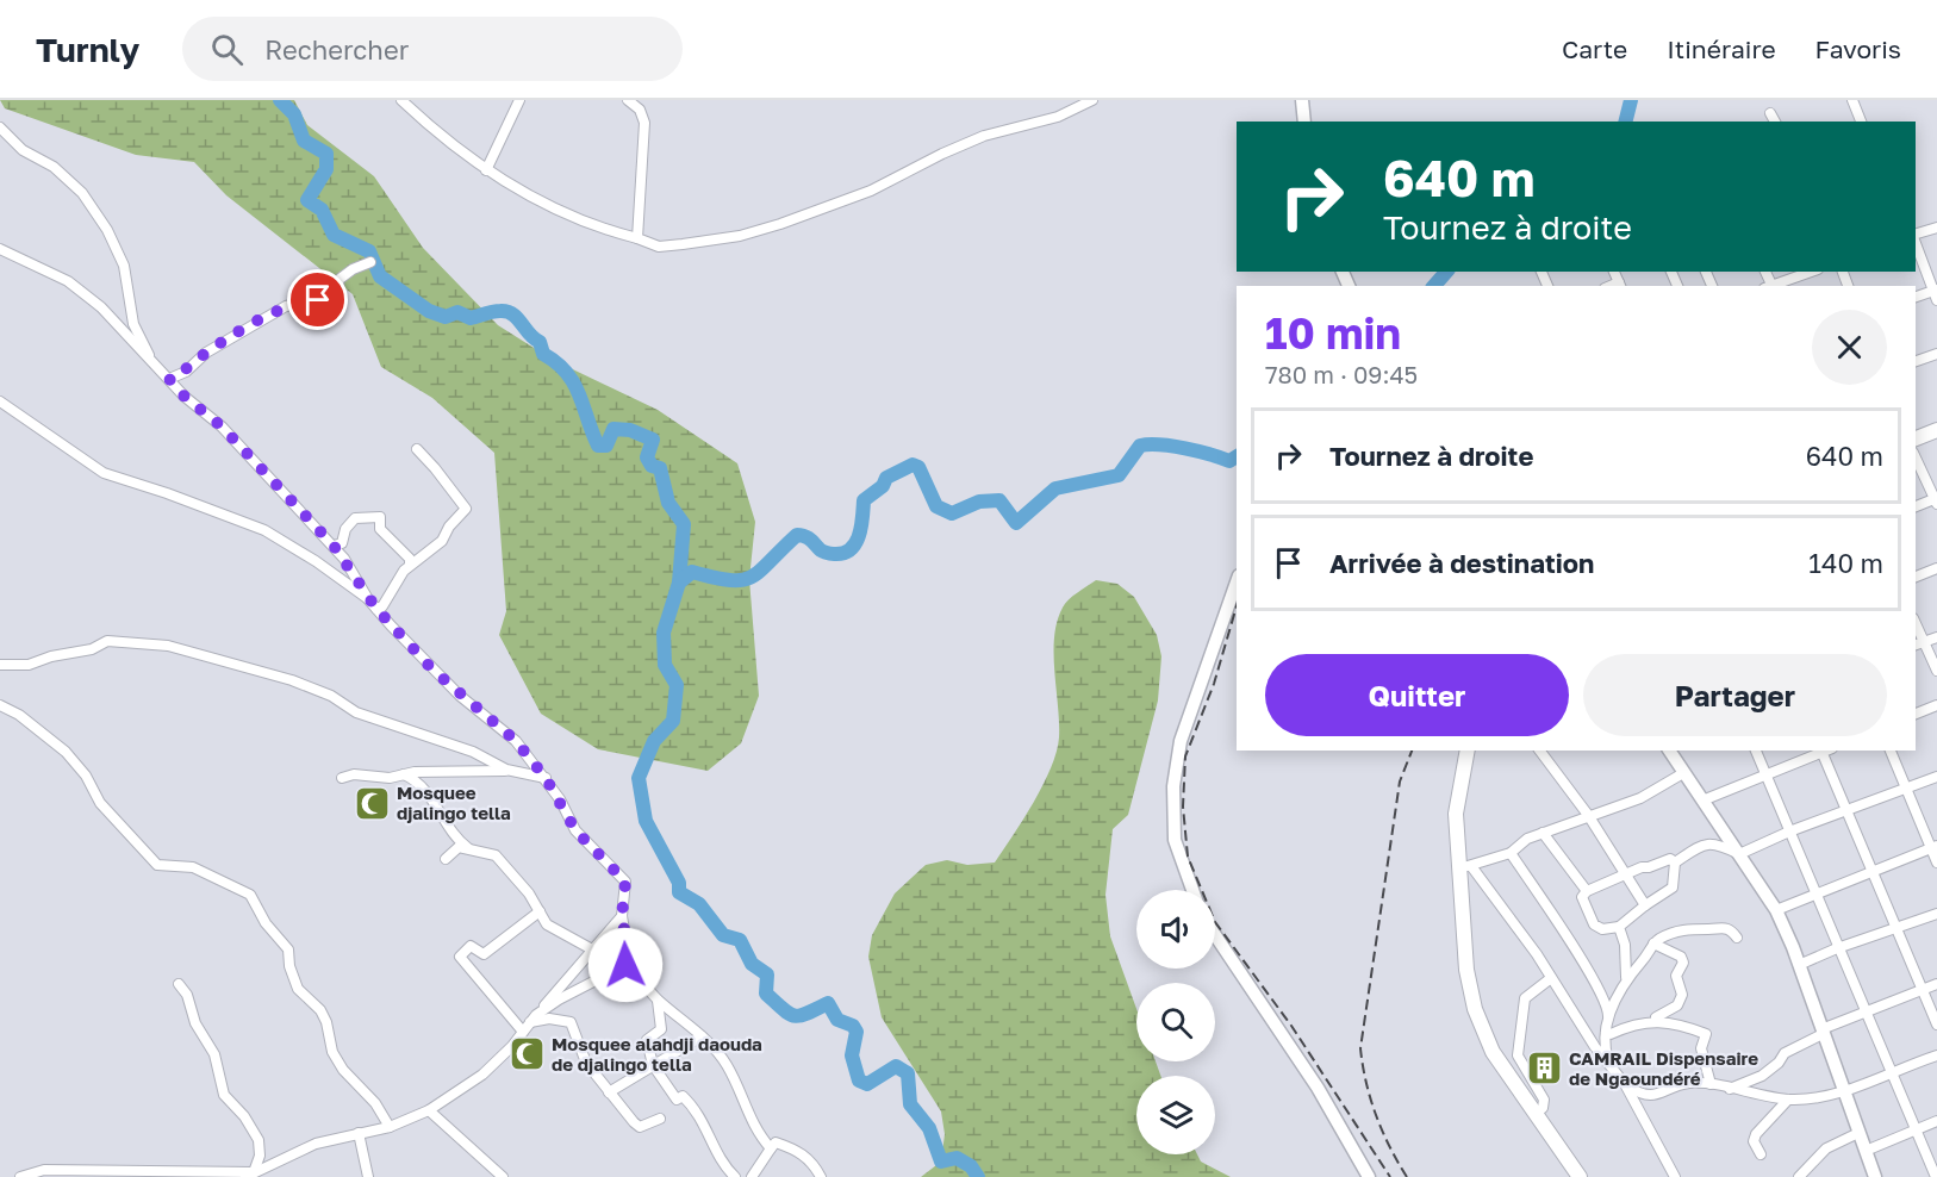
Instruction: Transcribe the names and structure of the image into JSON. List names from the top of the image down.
{
  "places": {
    "mosque": ["Mosquee djalingo tella", "Mosquee alahdji daouda de djalingo tella"],
    "building": ["CAMRAIL Dispensaire de Ngaoundéré"]
  },
  "page": {
    "header": "Turnly",
    "search": "Rechercher",
    "nav": ["Carte", "Itinéraire", "Favoris"],
    "turn": ["640 m", "Tournez à droite"],
    "heading": ["10 min", "780 m · 09:45"],
    "list": [
      {
        "name": "Tournez à droite",
        "value": "640 m"
      },
      {
        "name": "Arrivée à destination",
        "value": "140 m"
      }
    ],
    "buttons": ["Quitter", "Partager"]
  }
}
